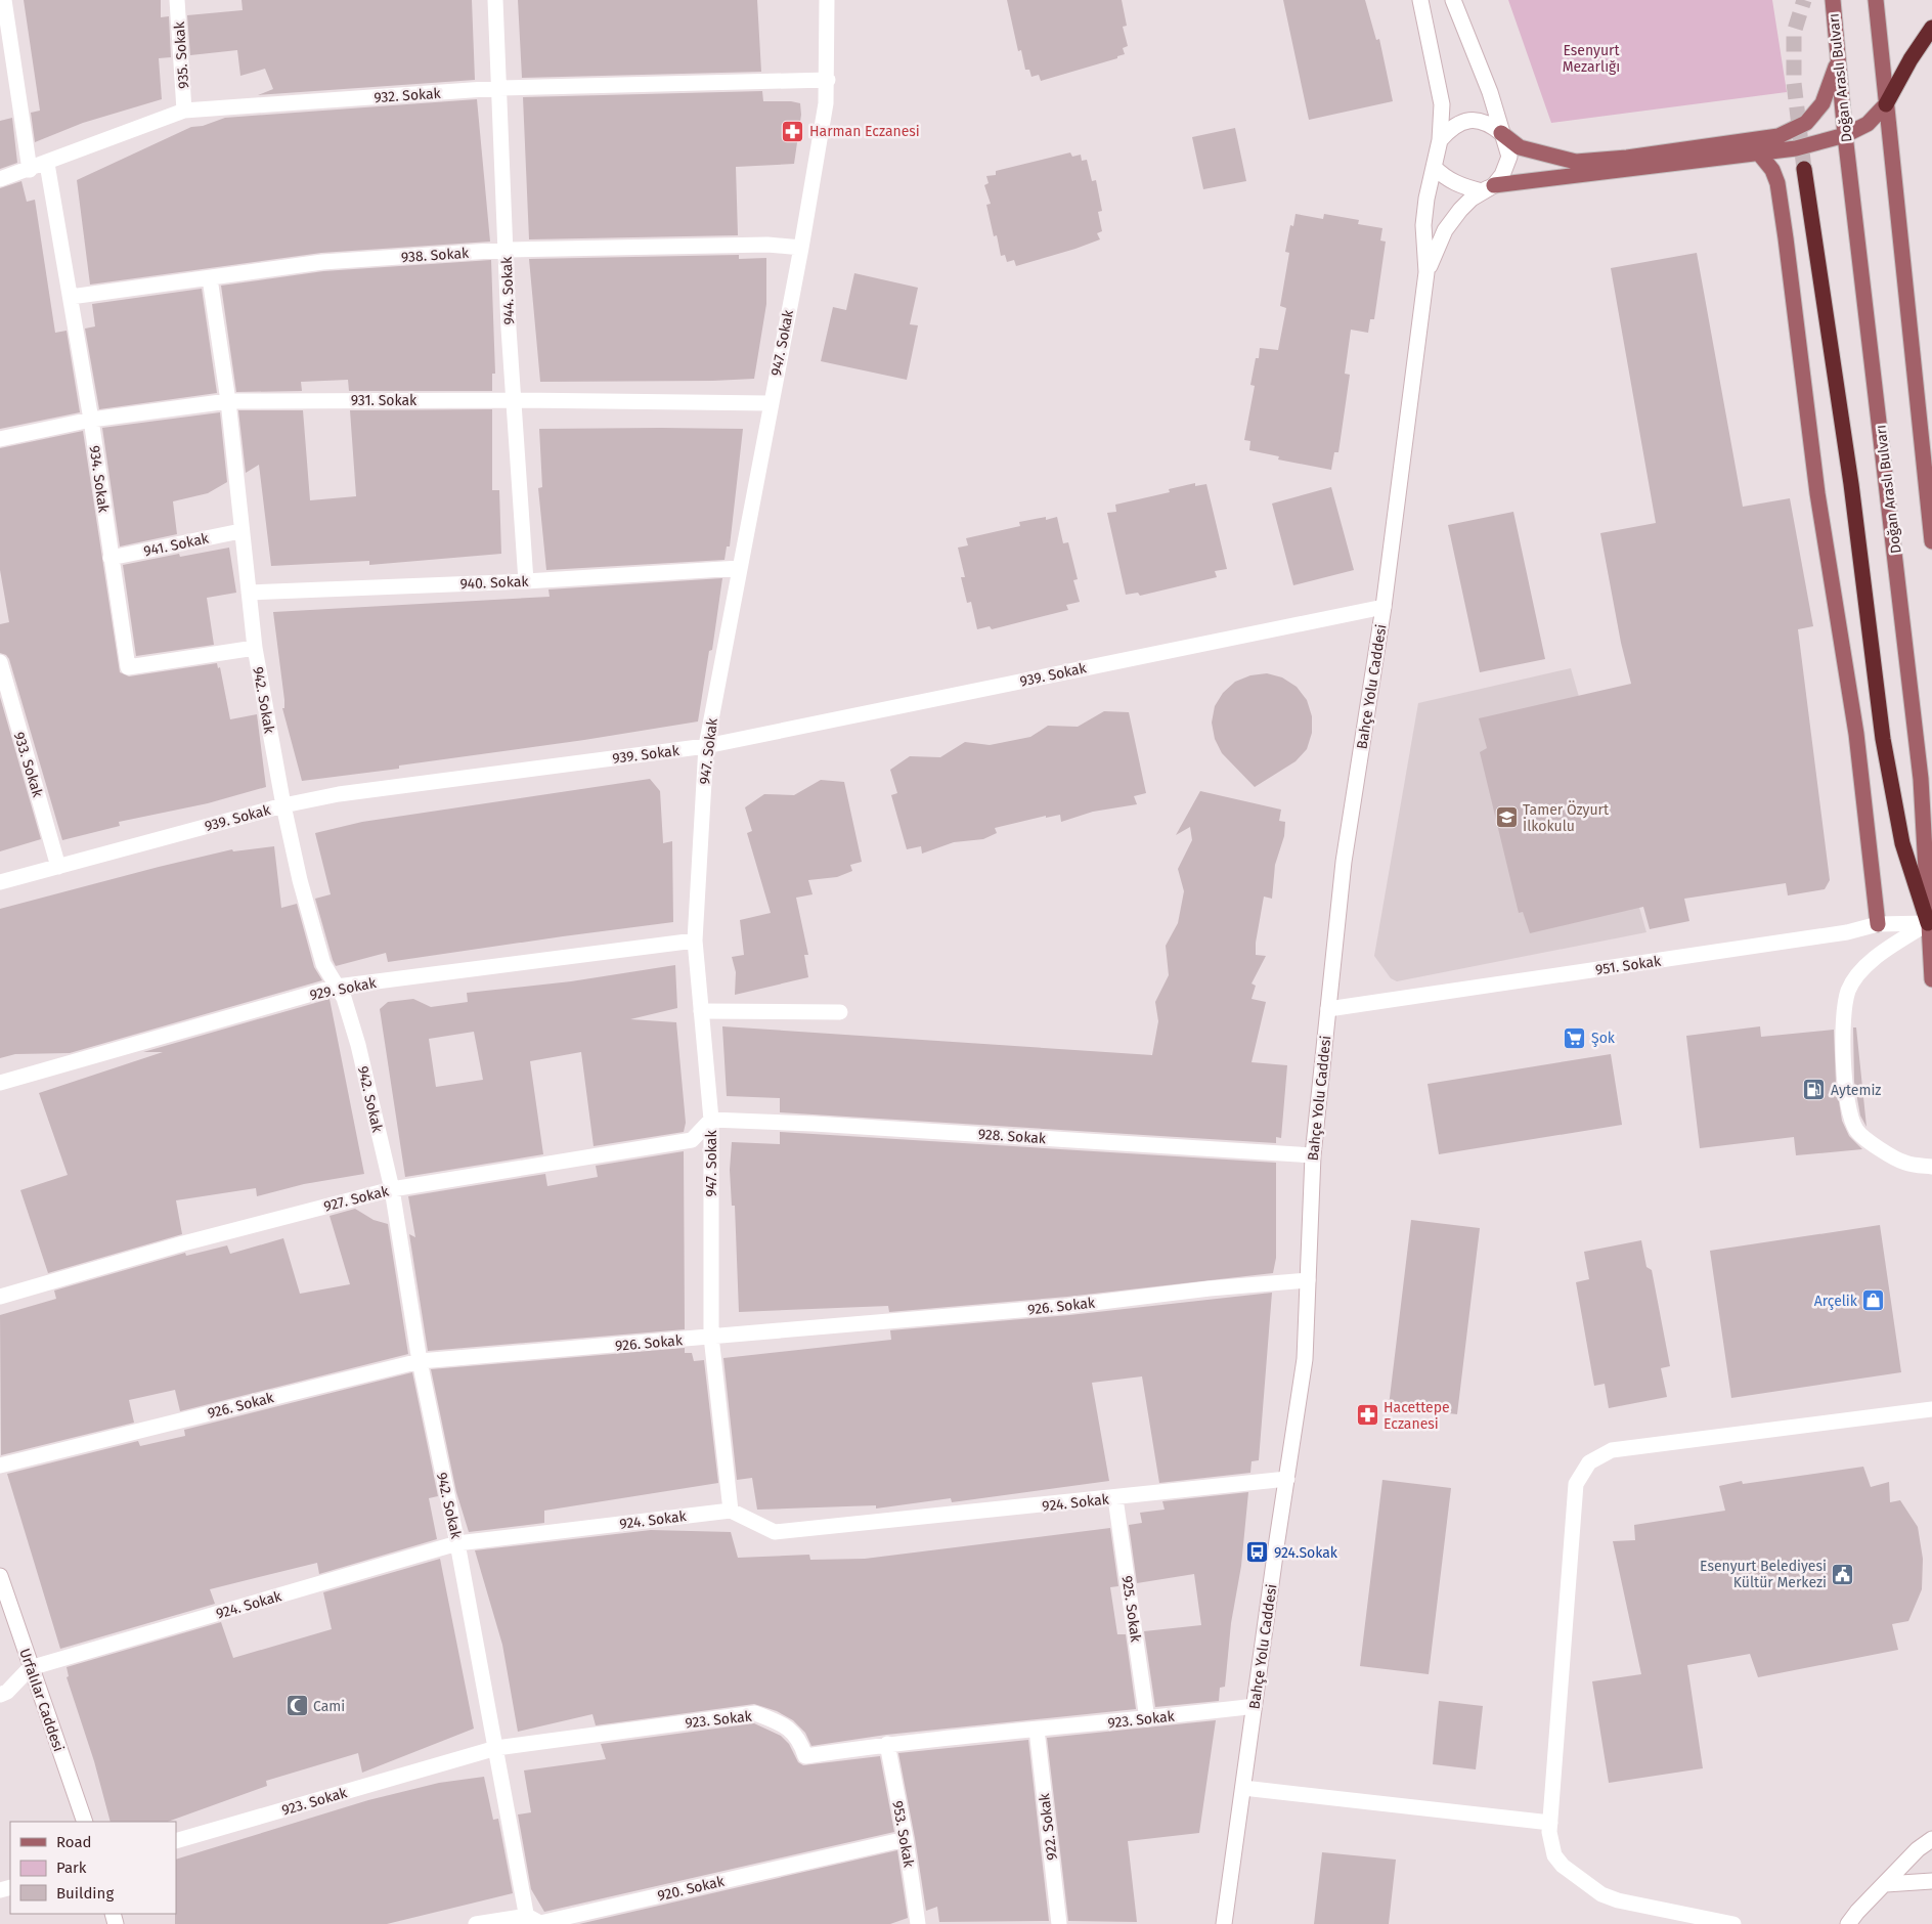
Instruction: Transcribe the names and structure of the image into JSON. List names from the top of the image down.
{
  "streets": {
    "main road": ["Doğan Araslı Bulvarı"],
    "street": [
      "935. Sokak",
      "932. Sokak",
      "938. Sokak",
      "944. Sokak",
      "947. Sokak",
      "931. Sokak",
      "934. Sokak",
      "941. Sokak",
      "940. Sokak",
      "939. Sokak",
      "Bahçe Yolu Caddesi",
      "942. Sokak",
      "933. Sokak",
      "951. Sokak",
      "929. Sokak",
      "928. Sokak",
      "927. Sokak",
      "926. Sokak",
      "924. Sokak",
      "925. Sokak",
      "Urfalılar Caddesi",
      "923. Sokak",
      "922. Sokak",
      "953. Sokak",
      "920. Sokak"
    ]
  },
  "crossings": [
    ["935. Sokak", "932. Sokak"],
    ["Doğan Araslı Bulvarı", "951. Sokak"],
    ["932. Sokak", "944. Sokak"],
    ["932. Sokak", "947. Sokak"],
    ["932. Sokak", "934. Sokak"],
    ["938. Sokak", "944. Sokak"],
    ["938. Sokak", "947. Sokak"],
    ["938. Sokak", "934. Sokak"],
    ["938. Sokak", "942. Sokak"],
    ["944. Sokak", "931. Sokak"],
    ["944. Sokak", "940. Sokak"],
    ["947. Sokak", "931. Sokak"],
    ["947. Sokak", "940. Sokak"],
    ["947. Sokak", "939. Sokak"],
    ["947. Sokak", "929. Sokak"],
    ["947. Sokak", "928. Sokak"],
    ["947. Sokak", "927. Sokak"],
    ["947. Sokak", "926. Sokak"],
    ["947. Sokak", "924. Sokak"],
    ["931. Sokak", "934. Sokak"],
    ["931. Sokak", "942. Sokak"],
    ["934. Sokak", "941. Sokak"],
    ["934. Sokak", "942. Sokak"],
    ["941. Sokak", "942. Sokak"],
    ["940. Sokak", "942. Sokak"],
    ["939. Sokak", "Bahçe Yolu Caddesi"],
    ["939. Sokak", "942. Sokak"],
    ["939. Sokak", "933. Sokak"],
    ["Bahçe Yolu Caddesi", "951. Sokak"],
    ["Bahçe Yolu Caddesi", "928. Sokak"],
    ["Bahçe Yolu Caddesi", "926. Sokak"],
    ["Bahçe Yolu Caddesi", "924. Sokak"],
    ["Bahçe Yolu Caddesi", "923. Sokak"],
    ["942. Sokak", "929. Sokak"],
    ["942. Sokak", "927. Sokak"],
    ["942. Sokak", "926. Sokak"],
    ["942. Sokak", "924. Sokak"],
    ["942. Sokak", "923. Sokak"],
    ["942. Sokak", "920. Sokak"],
    ["928. Sokak", "927. Sokak"],
    ["924. Sokak", "925. Sokak"],
    ["924. Sokak", "Urfalılar Caddesi"],
    ["925. Sokak", "923. Sokak"],
    ["923. Sokak", "922. Sokak"],
    ["923. Sokak", "953. Sokak"],
    ["953. Sokak", "920. Sokak"]
  ],
  "parks": ["Esenyurt Mezarlığı"],
  "places": {
    "pharmacy": ["Harman Eczanesi", "Hacettepe Eczanesi"],
    "school or university": ["Tamer Özyurt İlkokulu"],
    "supermarket": ["Şok"],
    "fuel station": ["Aytemiz"],
    "shop": ["Arçelik"],
    "bus stop": ["924.Sokak"],
    "public building": ["Esenyurt Belediyesi Kültür Merkezi"],
    "mosque": ["Cami"]
  },
  "legend": ["Road", "Park", "Building"]
}
